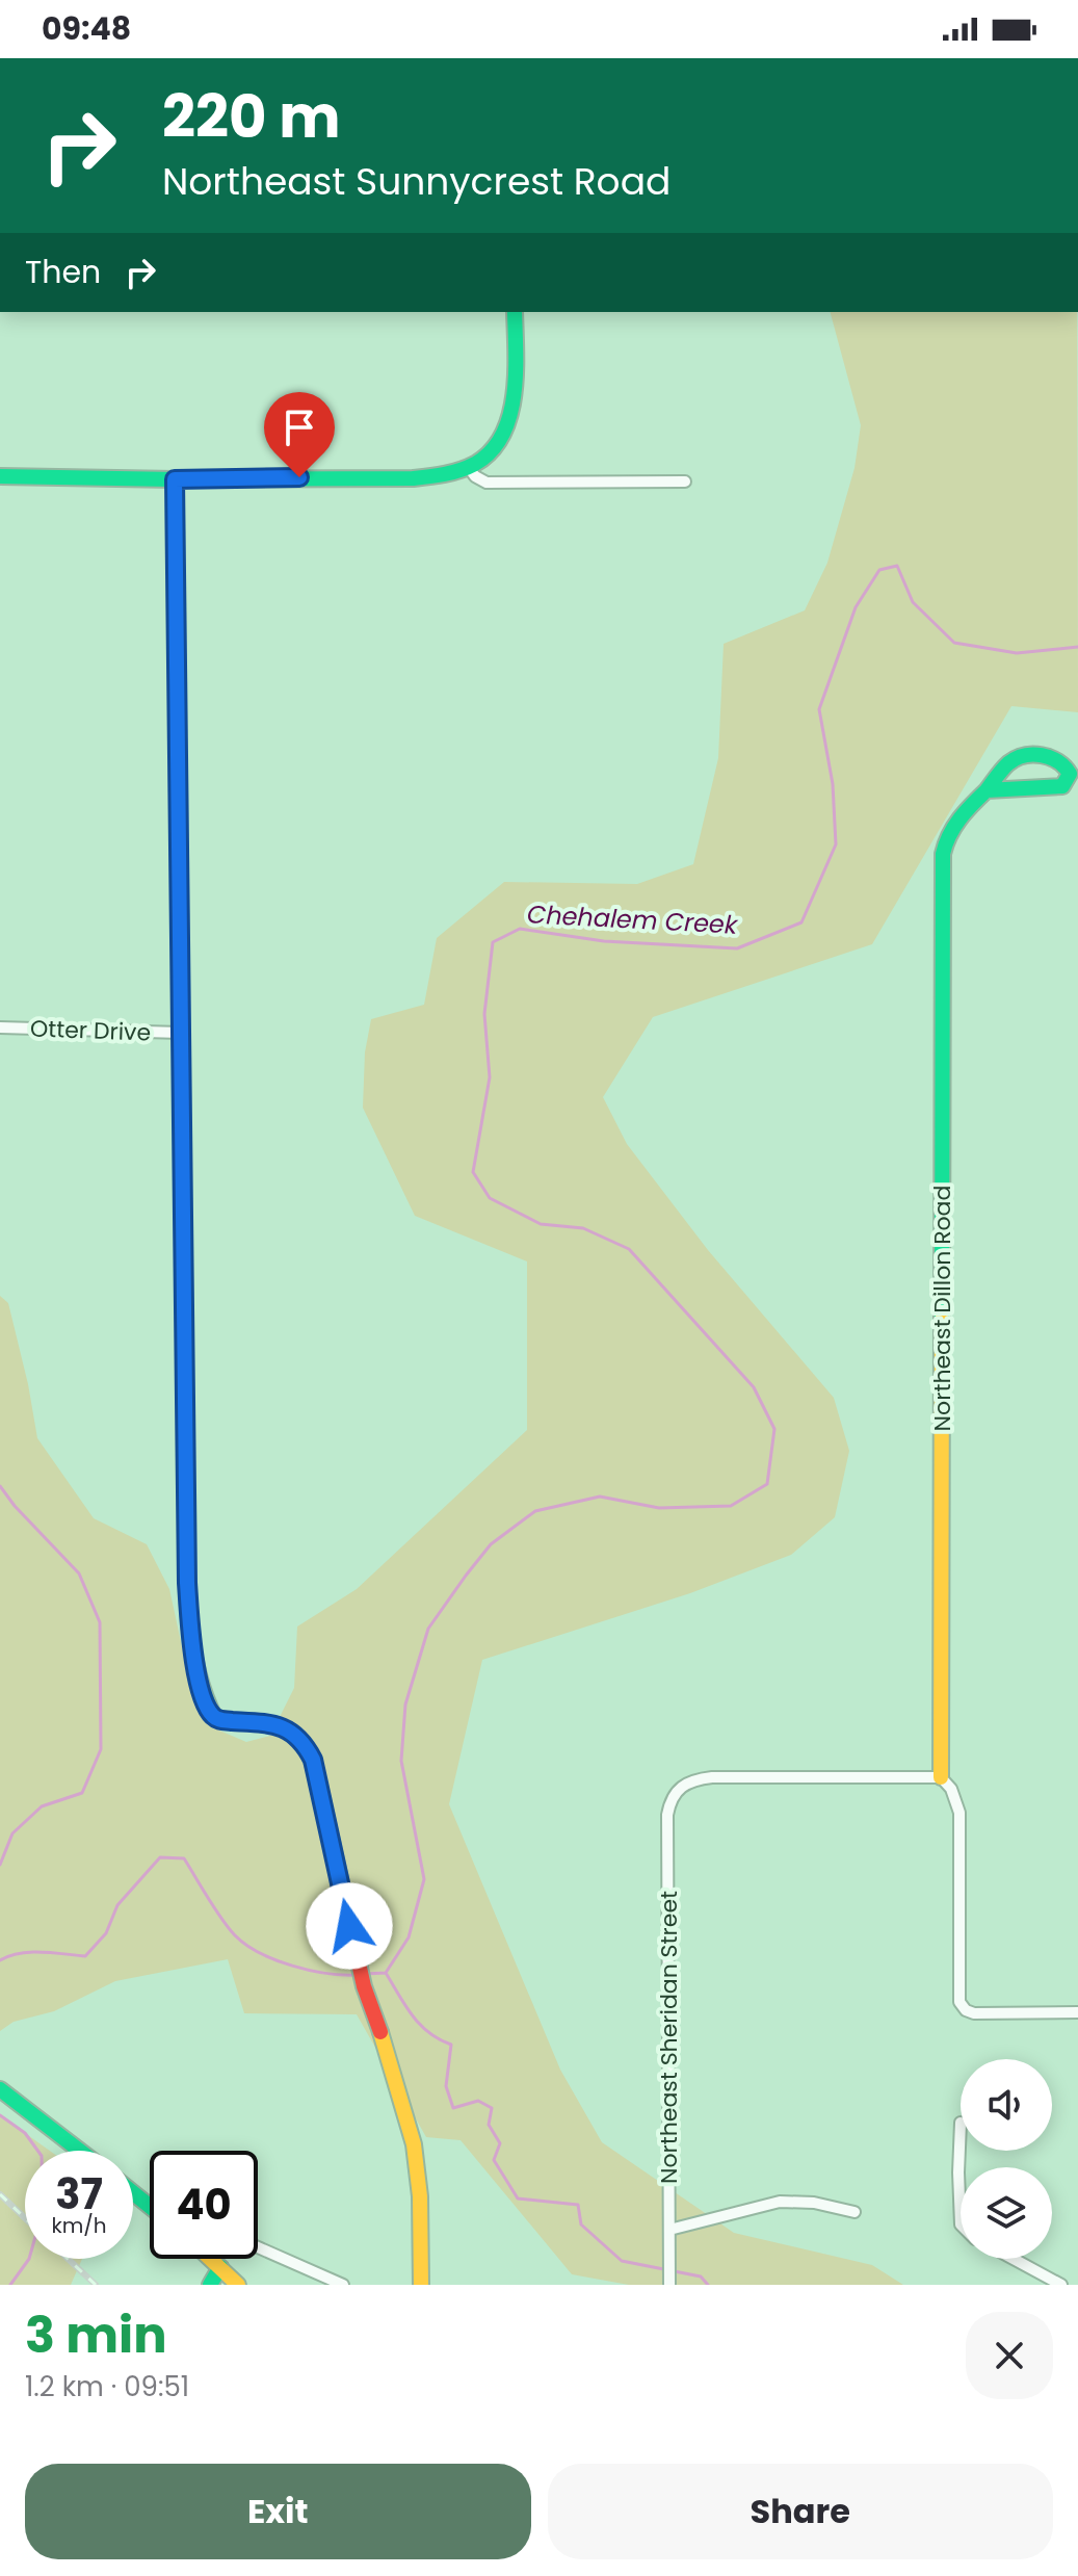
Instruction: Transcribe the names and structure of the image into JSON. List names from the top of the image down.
{
  "streets": {
    "street": ["Otter Drive", "Northeast Dillon Road", "Northeast Sheridan Street"]
  },
  "crossings": [
    ["Northeast Dillon Road", "Northeast Sheridan Street"]
  ],
  "water": ["Chehalem Creek"],
  "page": {
    "status": "09:48",
    "turn": ["220 m", "Northeast Sunnycrest Road"],
    "then": "Then",
    "speed": "37 km/h",
    "limit": "40",
    "heading": ["3 min", "1.2 km · 09:51"],
    "buttons": ["Exit", "Share"]
  }
}
